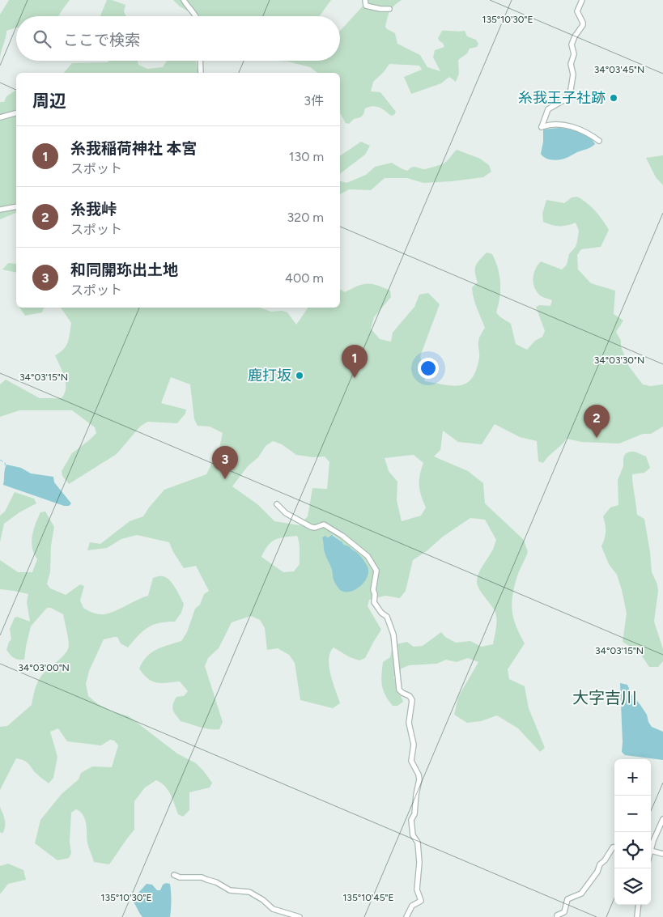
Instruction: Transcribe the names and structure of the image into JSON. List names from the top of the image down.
{
  "districts": ["大字吉川"],
  "places": ["糸我王子社跡", "鹿打坂"],
  "page": {
    "search": "ここで検索",
    "heading": ["周辺", "3件"],
    "list": [
      {
        "mark": "1",
        "name": "糸我稲荷神社 本宮",
        "note": "スポット",
        "value": "130 m"
      },
      {
        "mark": "2",
        "name": "糸我峠",
        "note": "スポット",
        "value": "320 m"
      },
      {
        "mark": "3",
        "name": "和同開珎出土地",
        "note": "スポット",
        "value": "400 m"
      }
    ],
    "pins": ["1", "2", "3"],
    "map_buttons": ["+", "−"]
  },
  "coordinates": [
    "135°10'30\"E",
    "34°03'45\"N",
    "34°03'30\"N",
    "34°03'15\"N",
    "34°03'00\"N",
    "135°10'45\"E"
  ]
}
